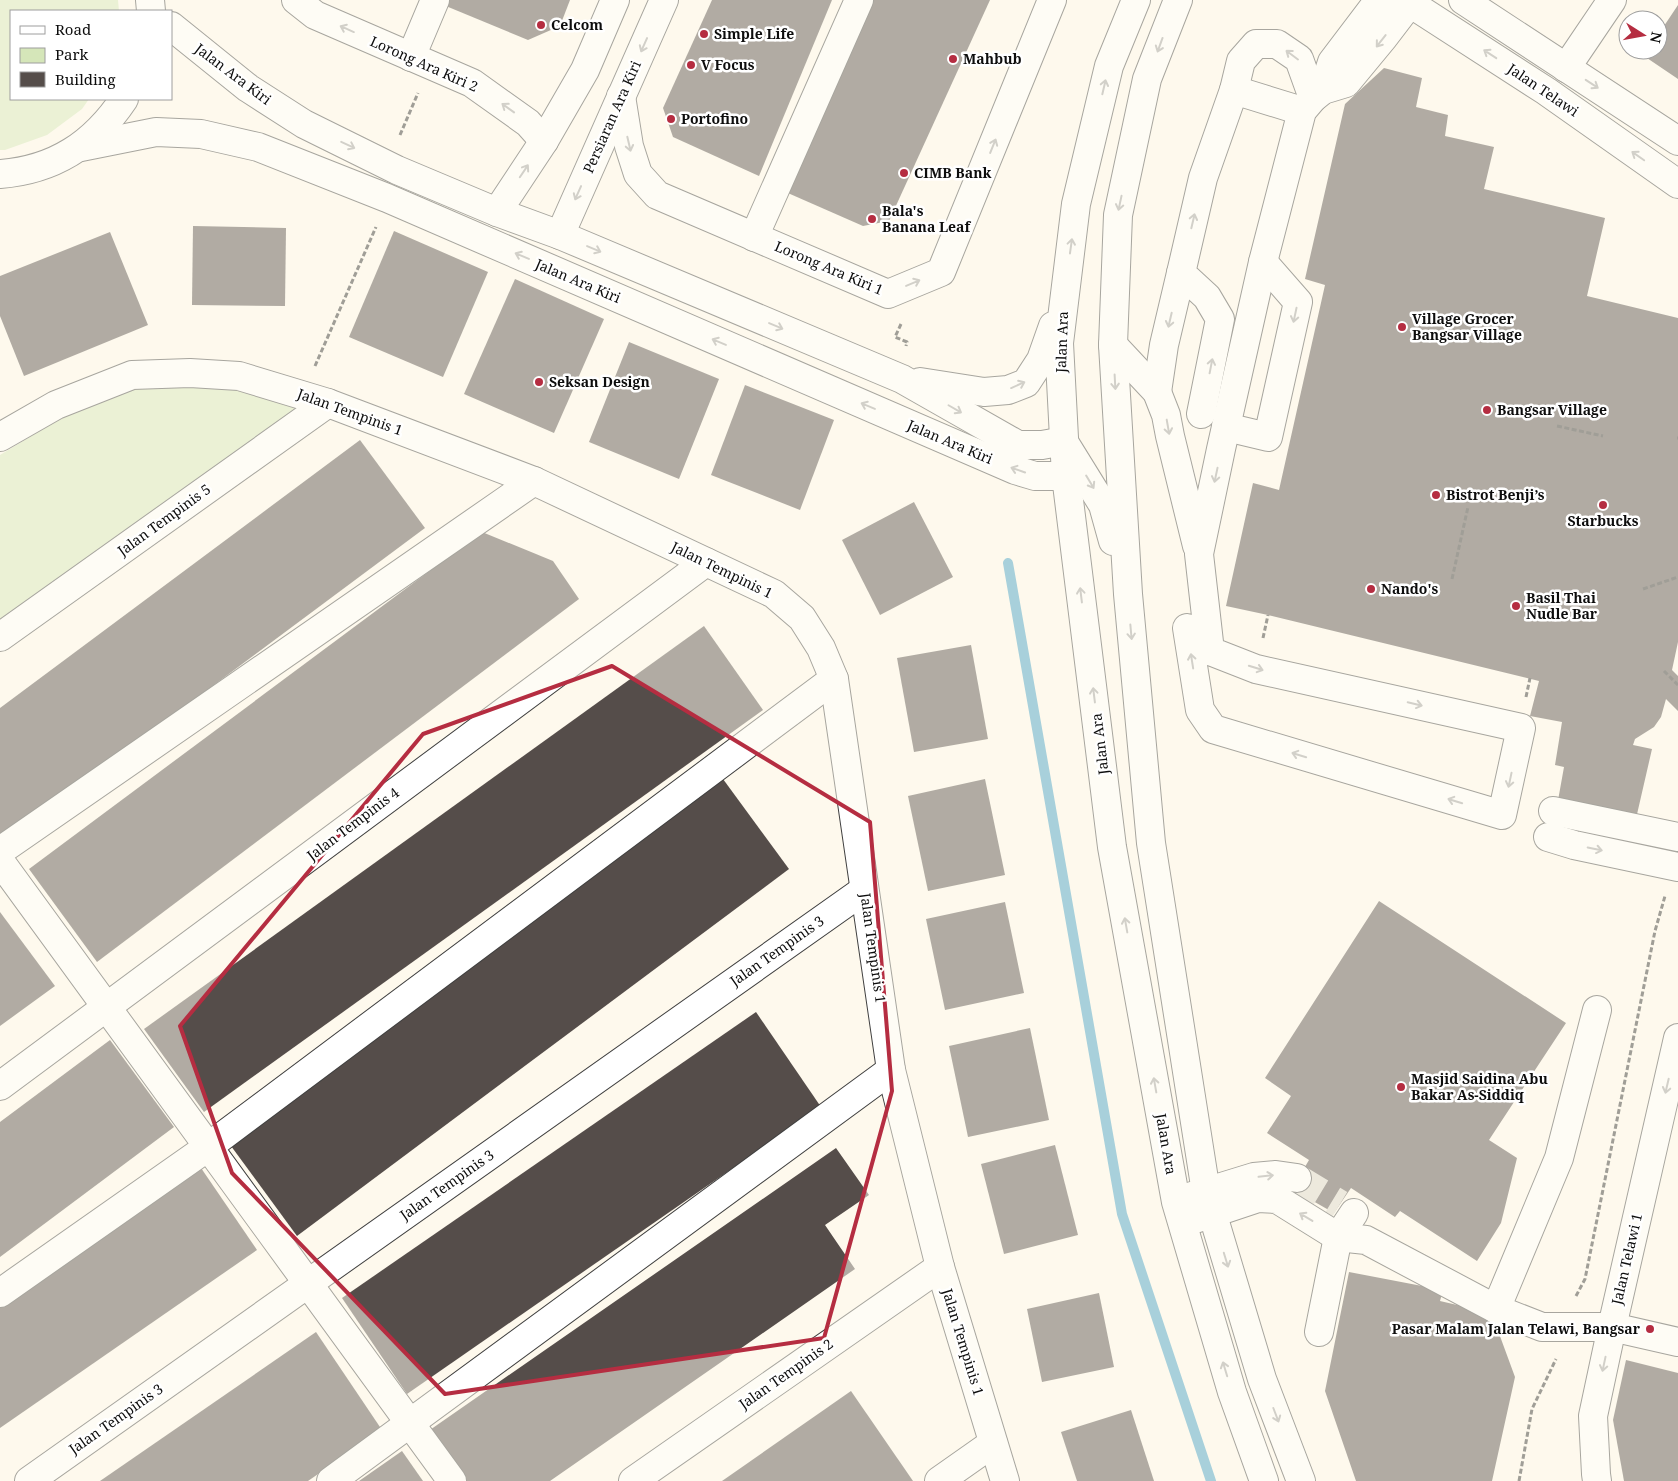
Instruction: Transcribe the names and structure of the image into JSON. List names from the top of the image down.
{
  "streets": {
    "street": [
      "Lorong Ara Kiri 2",
      "Jalan Ara Kiri",
      "Jalan Telawi",
      "Persiaran Ara Kiri",
      "Lorong Ara Kiri 1",
      "Jalan Ara",
      "Jalan Tempinis 1",
      "Jalan Tempinis 5",
      "Jalan Tempinis 4",
      "Jalan Tempinis 3",
      "Jalan Telawi 1",
      "Jalan Tempinis 2"
    ]
  },
  "crossings": [
    ["Jalan Ara Kiri", "Persiaran Ara Kiri"],
    ["Jalan Ara Kiri", "Jalan Ara"],
    ["Persiaran Ara Kiri", "Lorong Ara Kiri 1"],
    ["Jalan Tempinis 1", "Jalan Tempinis 5"],
    ["Jalan Tempinis 1", "Jalan Tempinis 4"],
    ["Jalan Tempinis 1", "Jalan Tempinis 3"],
    ["Jalan Tempinis 1", "Jalan Tempinis 2"]
  ],
  "one_way": ["Lorong Ara Kiri 2"],
  "places": [
    "Celcom",
    "Simple Life",
    "Mahbub",
    "V Focus",
    "Portofino",
    "CIMB Bank",
    "Bala's Banana Leaf",
    "Village Grocer Bangsar Village",
    "Seksan Design",
    "Bangsar Village",
    "Bistrot Benji’s",
    "Starbucks",
    "Nando's",
    "Basil Thai Nudle Bar",
    "Masjid Saidina Abu Bakar As-Siddiq",
    "Pasar Malam Jalan Telawi, Bangsar"
  ],
  "legend": ["Road", "Park", "Building"],
  "north": "right"
}
